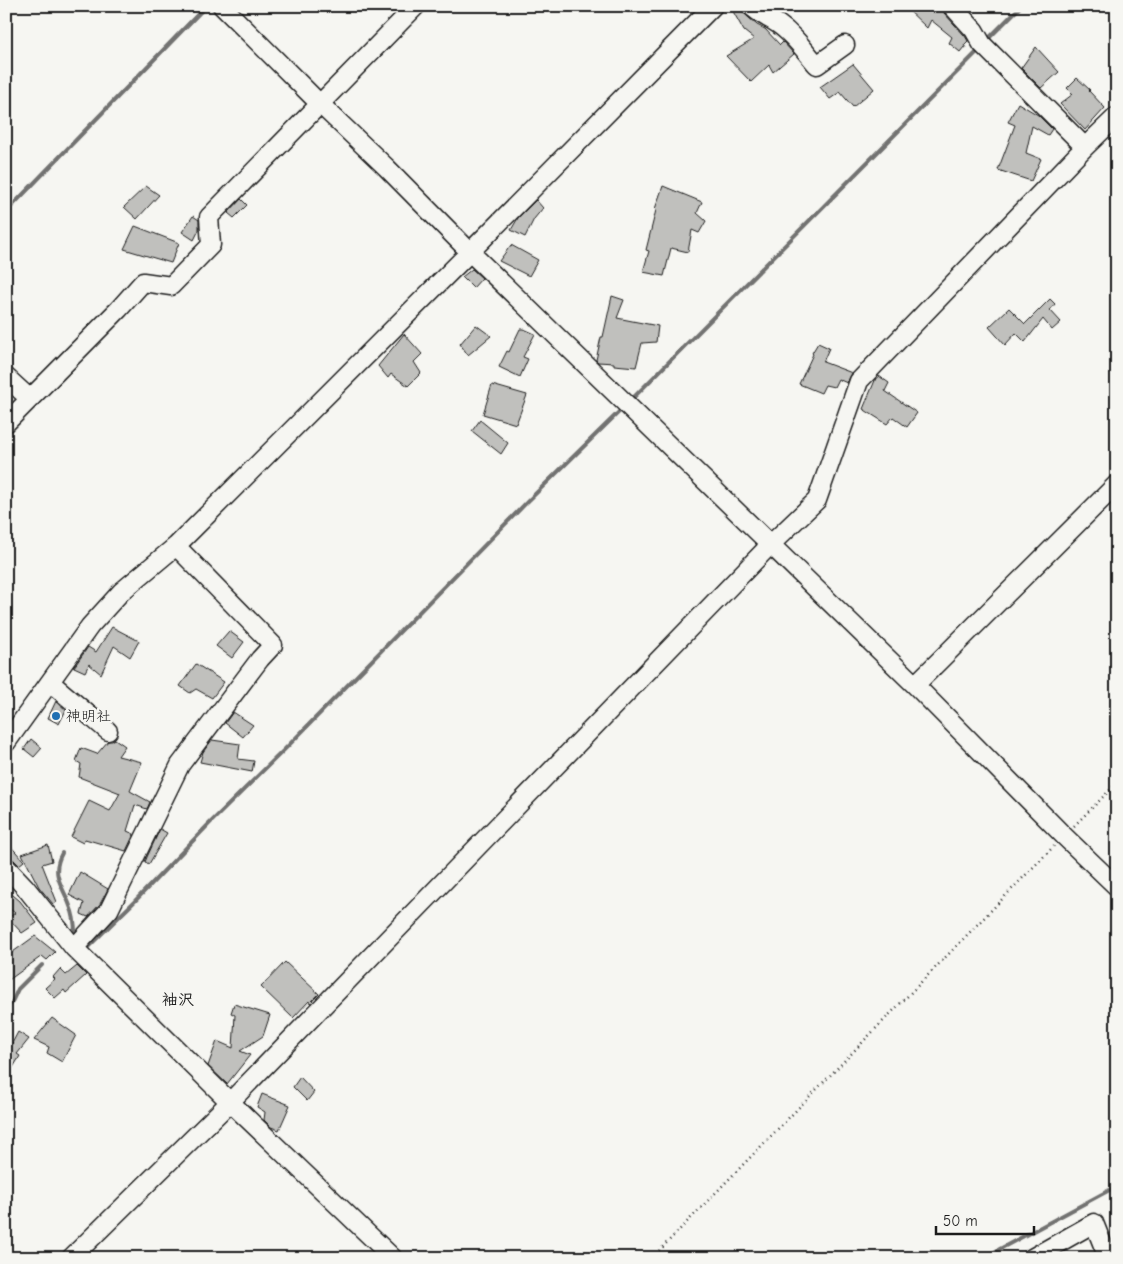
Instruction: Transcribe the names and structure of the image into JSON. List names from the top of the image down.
{
  "districts": ["袖沢"],
  "places": ["神明社"],
  "scale_bar": "50 m"
}
